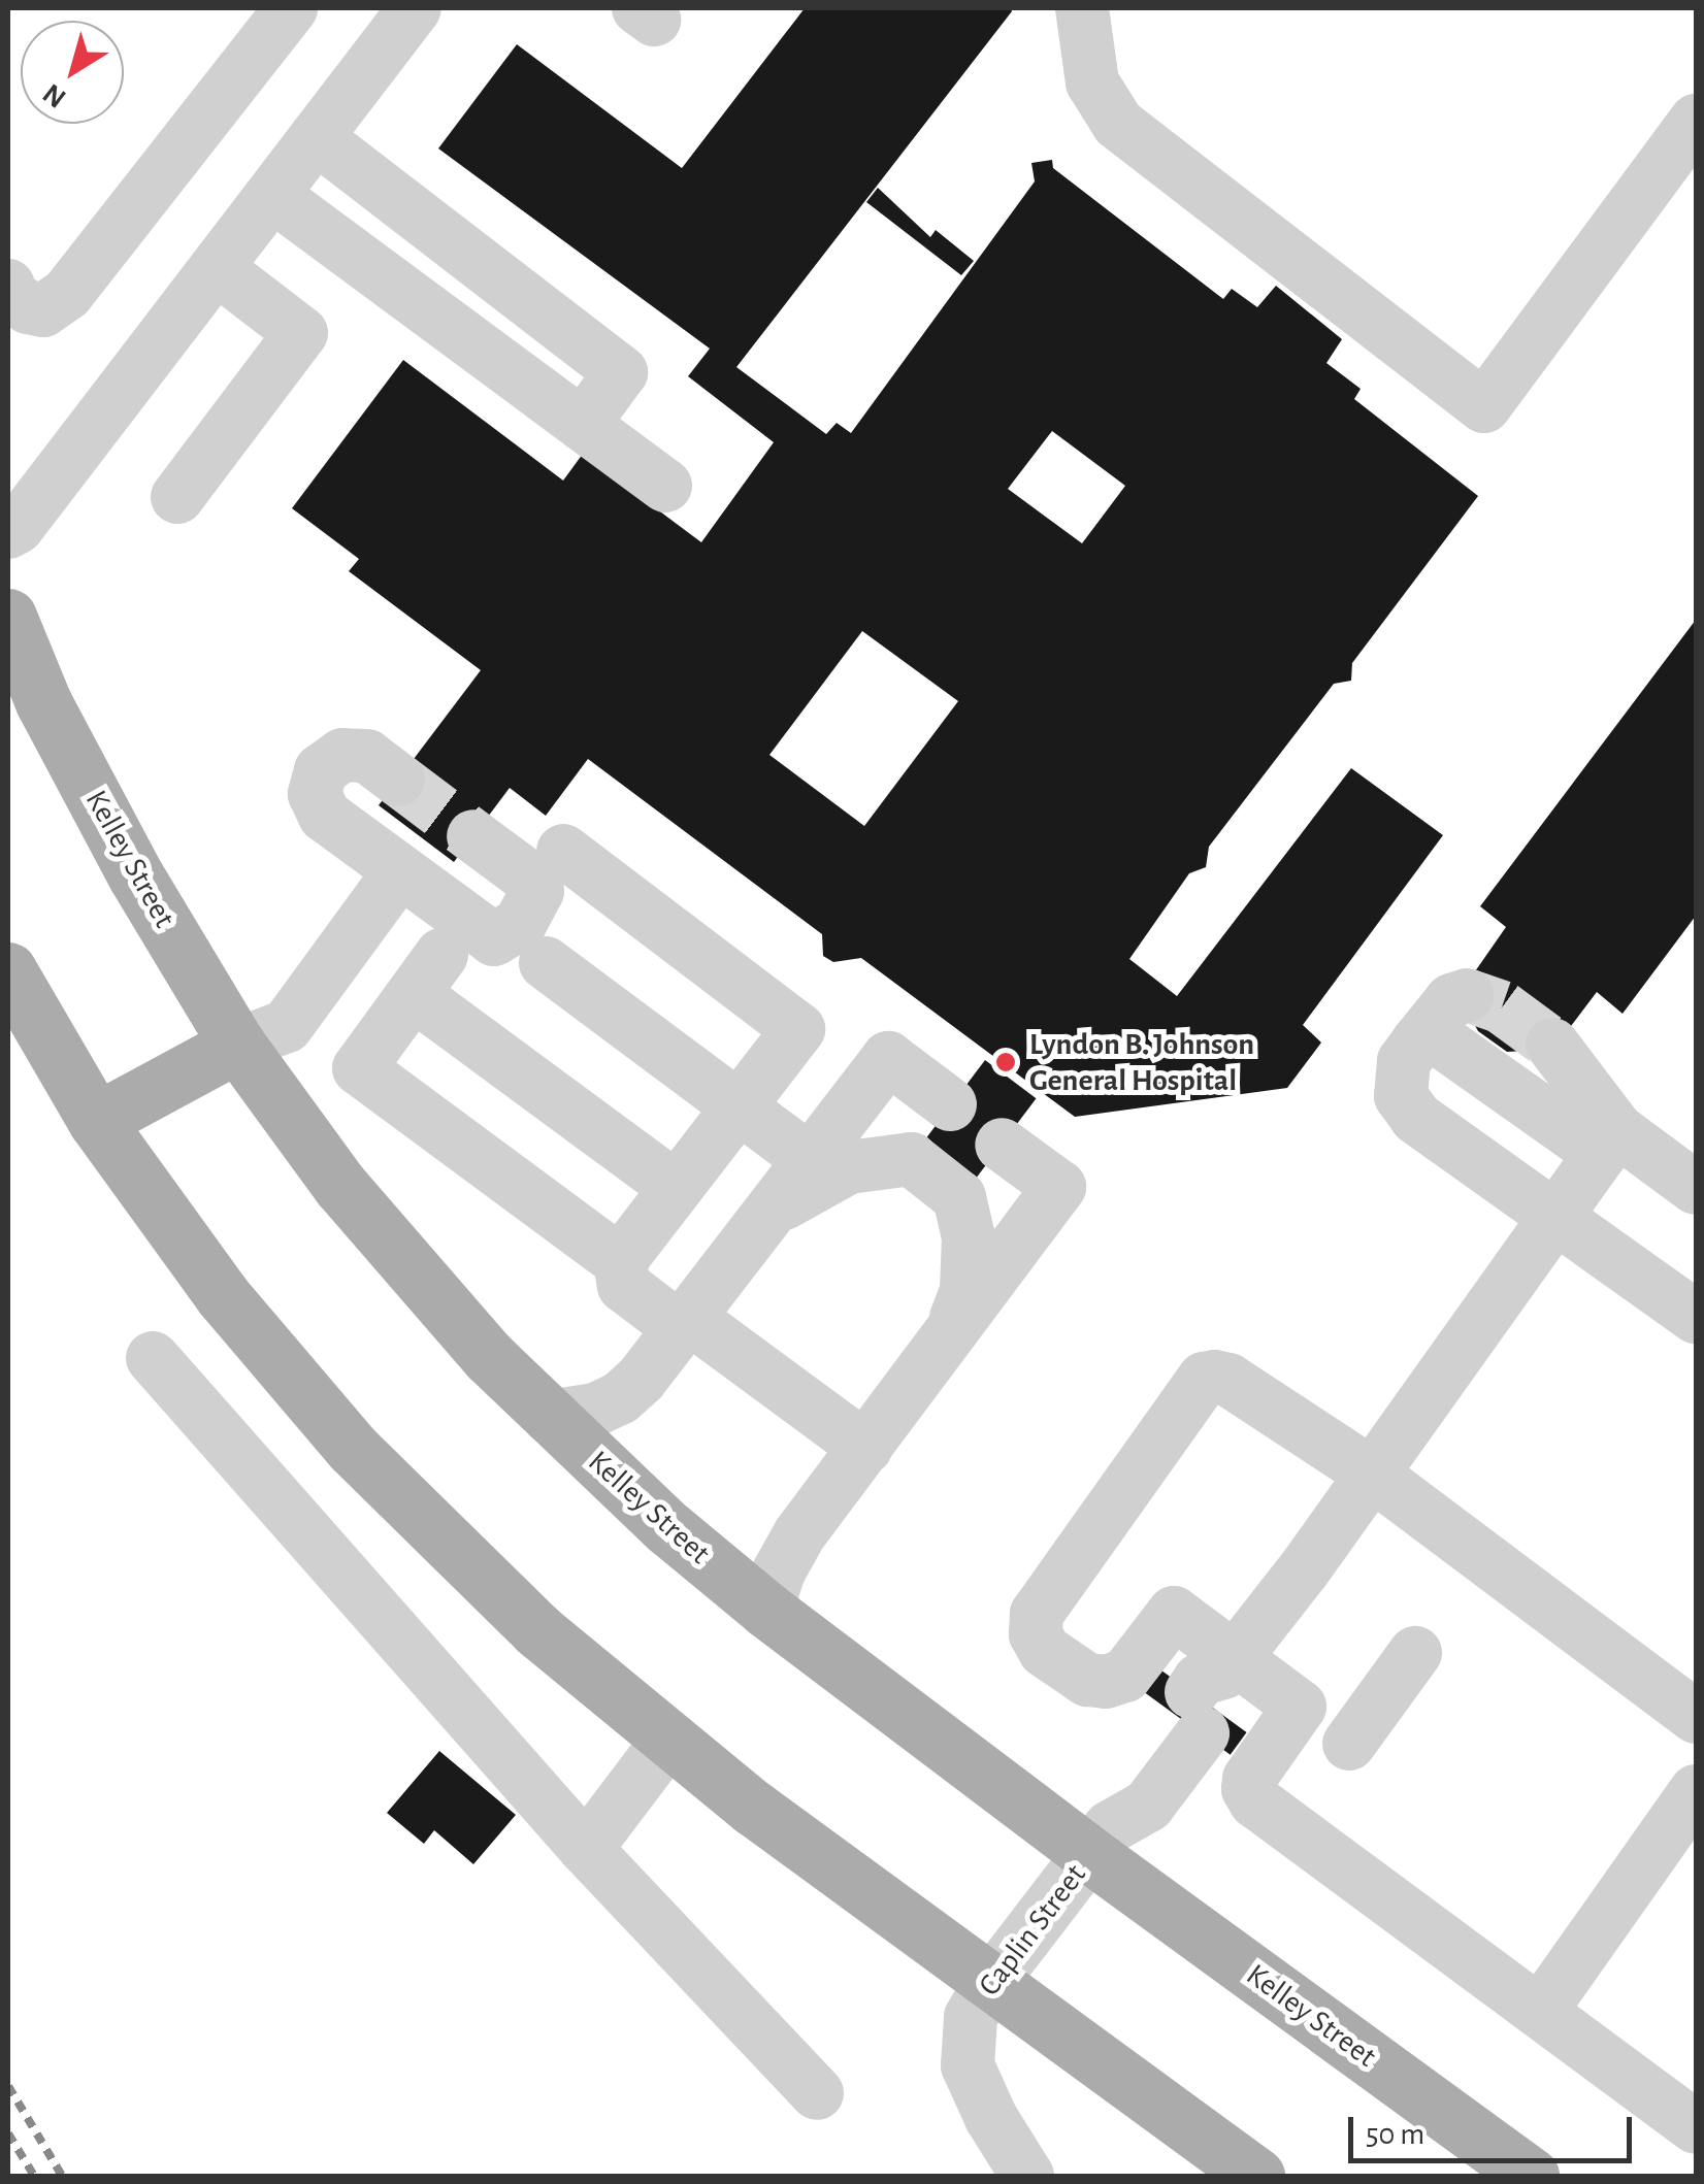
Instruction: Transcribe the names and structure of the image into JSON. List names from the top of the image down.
{
  "streets": {
    "main road": ["Kelley Street"],
    "street": ["Caplin Street"]
  },
  "crossings": [
    ["Kelley Street", "Caplin Street"]
  ],
  "places": ["Lyndon B. Johnson General Hospital"],
  "scale_bar": "50 m",
  "north": "bottom left"
}
